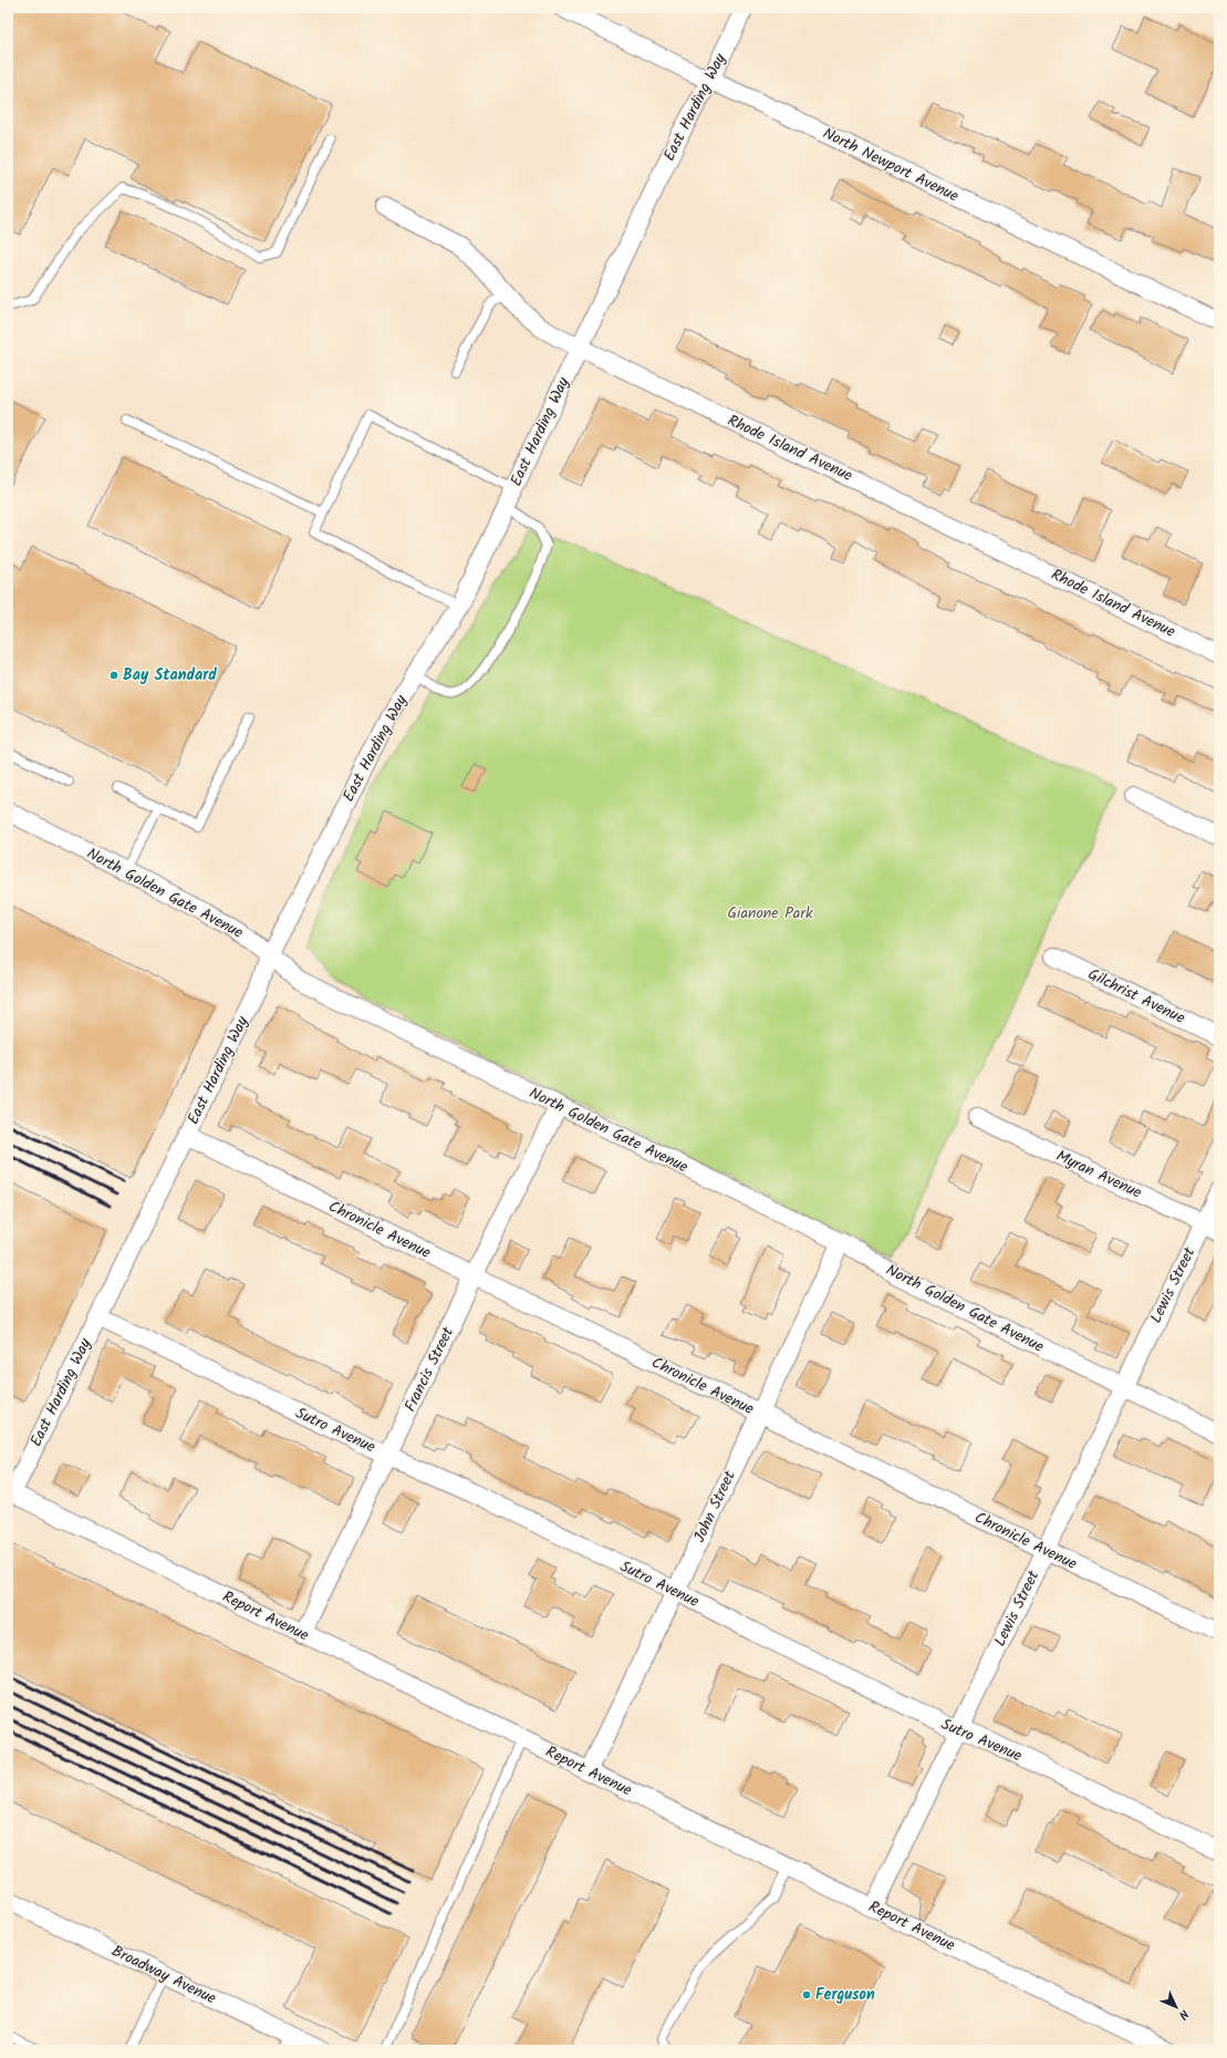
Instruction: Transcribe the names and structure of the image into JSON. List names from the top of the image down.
{
  "streets": {
    "street": [
      "East Harding Way",
      "North Newport Avenue",
      "Rhode Island Avenue",
      "North Golden Gate Avenue",
      "Gilchrist Avenue",
      "Myran Avenue",
      "Chronicle Avenue",
      "Lewis Street",
      "Francis Street",
      "Sutro Avenue",
      "John Street",
      "Report Avenue",
      "Broadway Avenue"
    ]
  },
  "crossings": [
    ["East Harding Way", "North Newport Avenue"],
    ["East Harding Way", "Rhode Island Avenue"],
    ["East Harding Way", "North Golden Gate Avenue"],
    ["East Harding Way", "Chronicle Avenue"],
    ["East Harding Way", "Sutro Avenue"],
    ["East Harding Way", "Report Avenue"],
    ["North Golden Gate Avenue", "Lewis Street"],
    ["North Golden Gate Avenue", "Francis Street"],
    ["North Golden Gate Avenue", "John Street"],
    ["Myran Avenue", "Lewis Street"],
    ["Chronicle Avenue", "Lewis Street"],
    ["Chronicle Avenue", "Francis Street"],
    ["Chronicle Avenue", "John Street"],
    ["Lewis Street", "Sutro Avenue"],
    ["Lewis Street", "Report Avenue"],
    ["Francis Street", "Sutro Avenue"],
    ["Francis Street", "Report Avenue"],
    ["Sutro Avenue", "John Street"],
    ["John Street", "Report Avenue"]
  ],
  "parks": ["Gianone Park"],
  "places": ["Bay Standard", "Ferguson"],
  "north": "bottom right"
}
